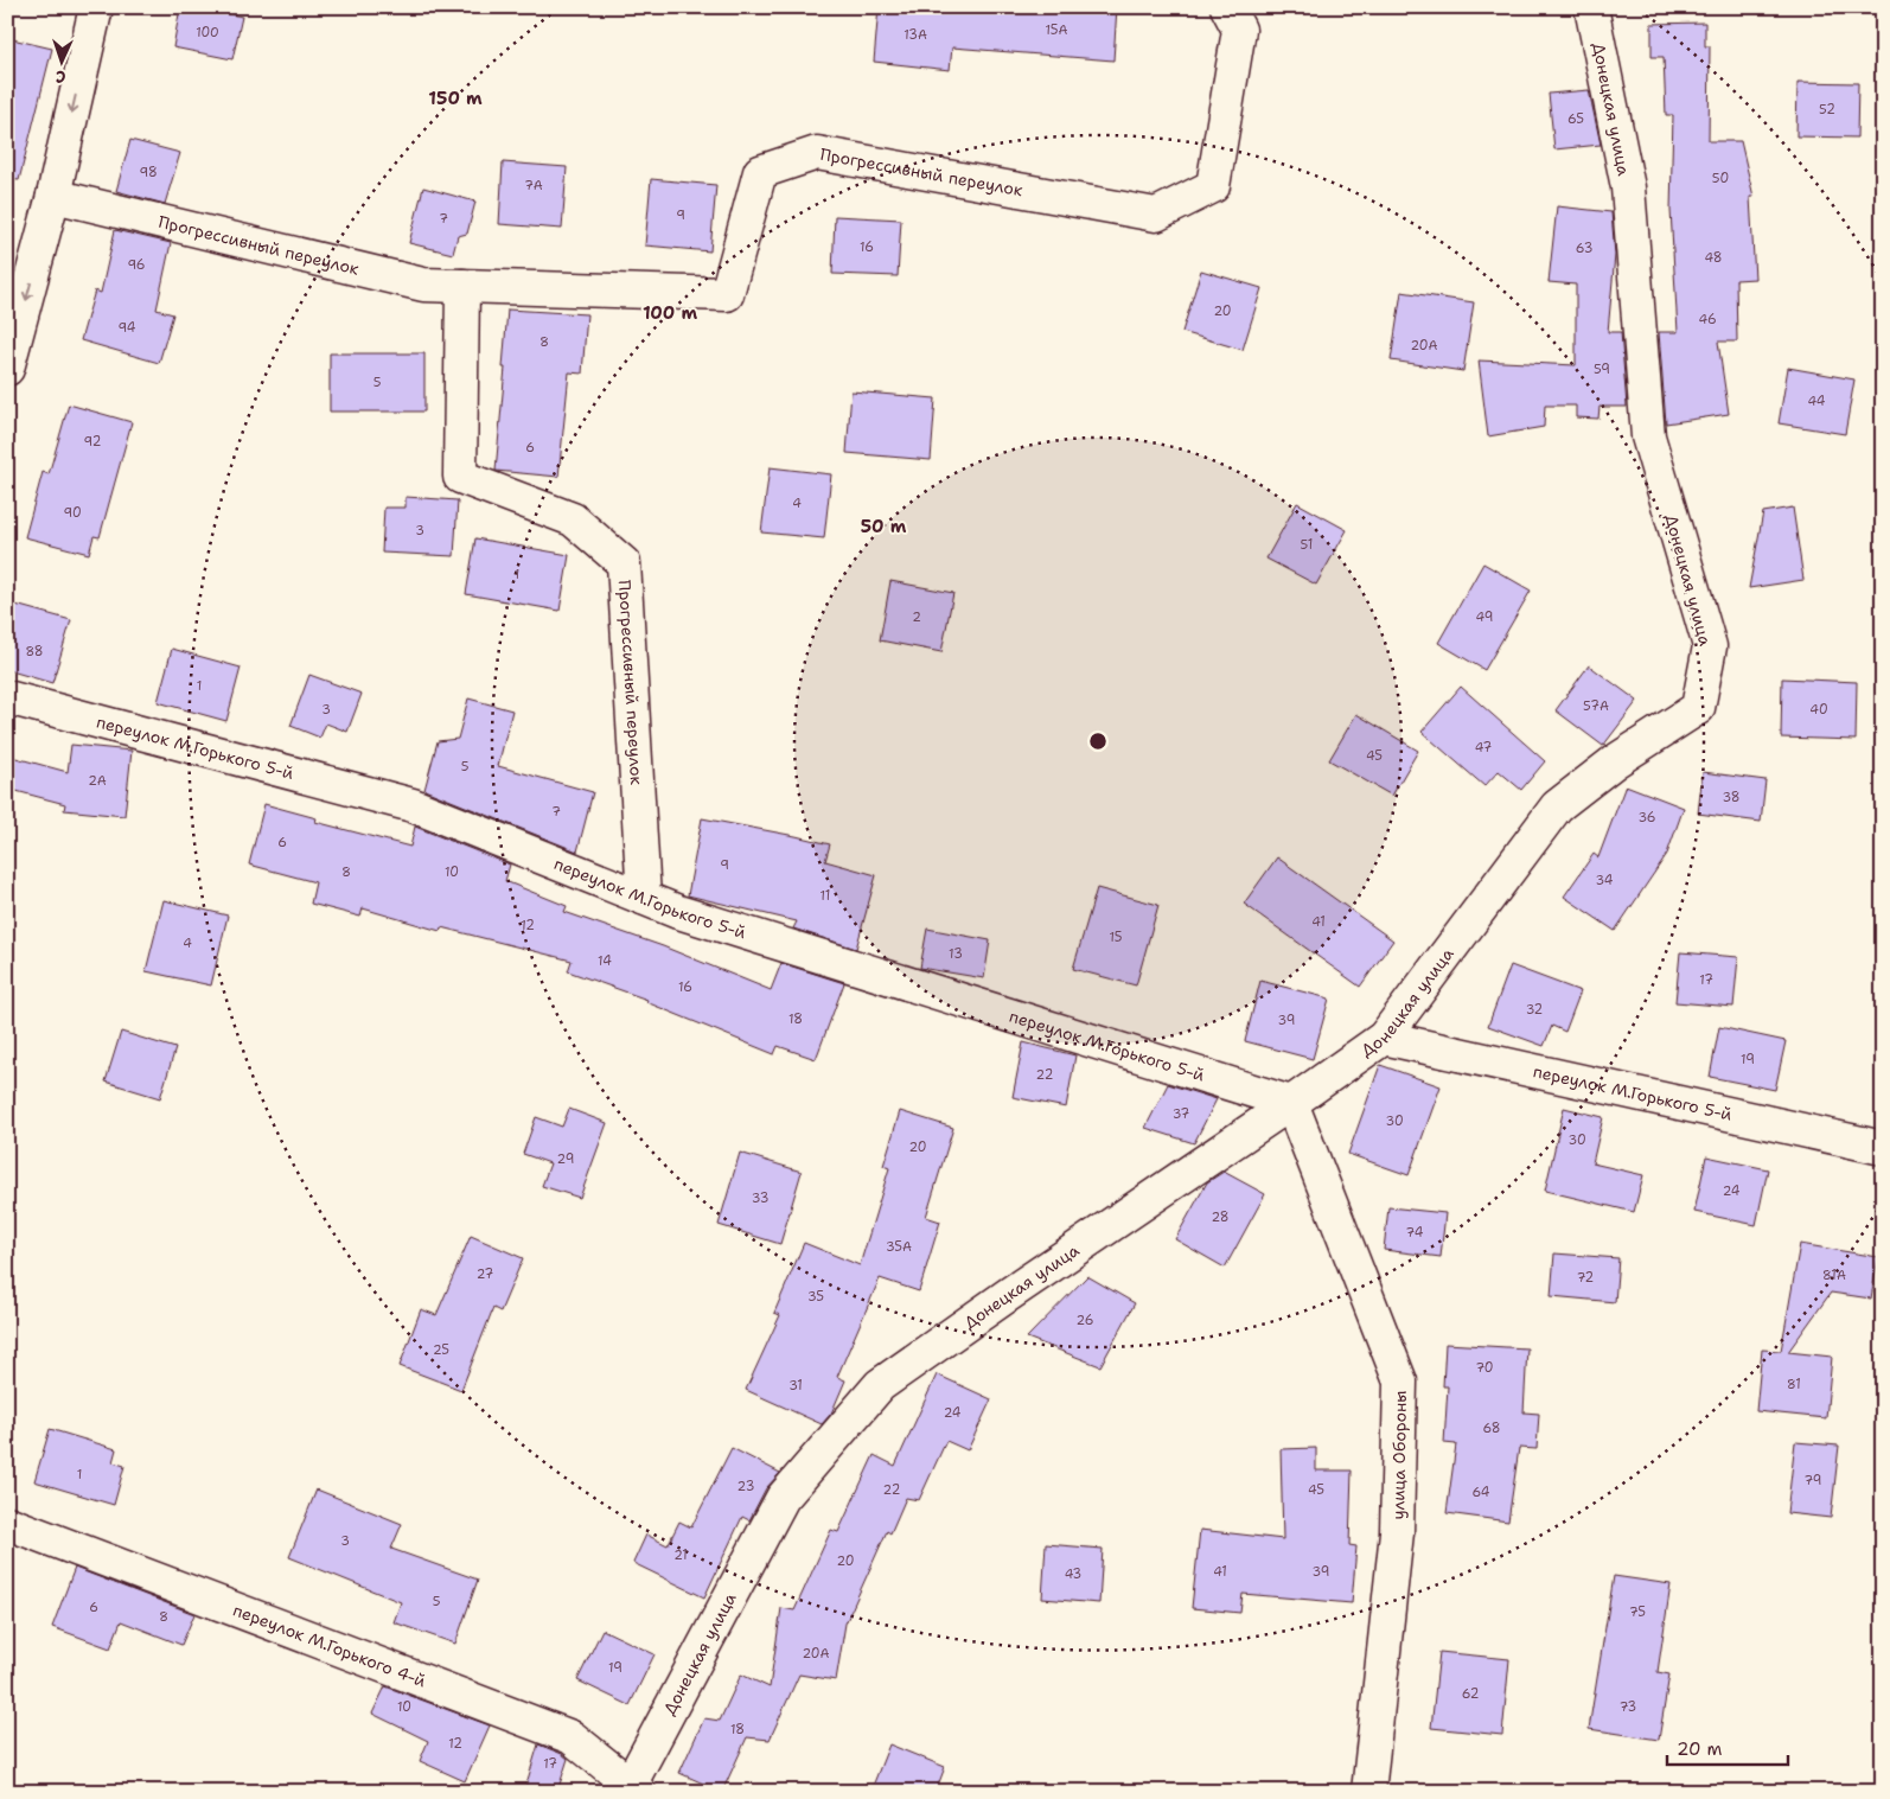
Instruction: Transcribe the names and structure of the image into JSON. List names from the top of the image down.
{
  "streets": {
    "street": [
      "Донецкая улица",
      "Прогрессивный переулок",
      "переулок М.Горького 5-й",
      "улица Обороны",
      "переулок М.Горького 4-й"
    ]
  },
  "crossings": [
    ["Донецкая улица", "переулок М.Горького 5-й"],
    ["Донецкая улица", "улица Обороны"],
    ["Донецкая улица", "переулок М.Горького 4-й"],
    ["Прогрессивный переулок", "переулок М.Горького 5-й"],
    ["переулок М.Горького 5-й", "улица Обороны"]
  ],
  "house_numbers": [
    "15А",
    "100",
    "13А",
    "52",
    "65",
    "98",
    "50",
    "7А",
    "9",
    "7",
    "16",
    "63",
    "48",
    "96",
    "20",
    "46",
    "94",
    "8",
    "20А",
    "59",
    "5",
    "44",
    "92",
    "6",
    "4",
    "90",
    "3",
    "51",
    "1",
    "2",
    "49",
    "88",
    "1",
    "57А",
    "3",
    "40",
    "47",
    "45",
    "5",
    "2А",
    "38",
    "7",
    "36",
    "6",
    "9",
    "8",
    "10",
    "34",
    "11",
    "41",
    "12",
    "15",
    "4",
    "13",
    "14",
    "17",
    "16",
    "32",
    "18",
    "39",
    "19",
    "22",
    "37",
    "30",
    "30",
    "20",
    "29",
    "24",
    "33",
    "28",
    "74",
    "35А",
    "27",
    "81А",
    "72",
    "35",
    "26",
    "25",
    "70",
    "81",
    "31",
    "24",
    "68",
    "1",
    "79",
    "23",
    "22",
    "45",
    "64",
    "3",
    "21",
    "20",
    "41",
    "39",
    "43",
    "5",
    "6",
    "75",
    "8",
    "20А",
    "19",
    "62",
    "10",
    "73",
    "18",
    "12",
    "17"
  ],
  "scale_bar": "20 m",
  "north": "bottom",
  "rings": ["150 m", "100 m", "50 m"]
}
